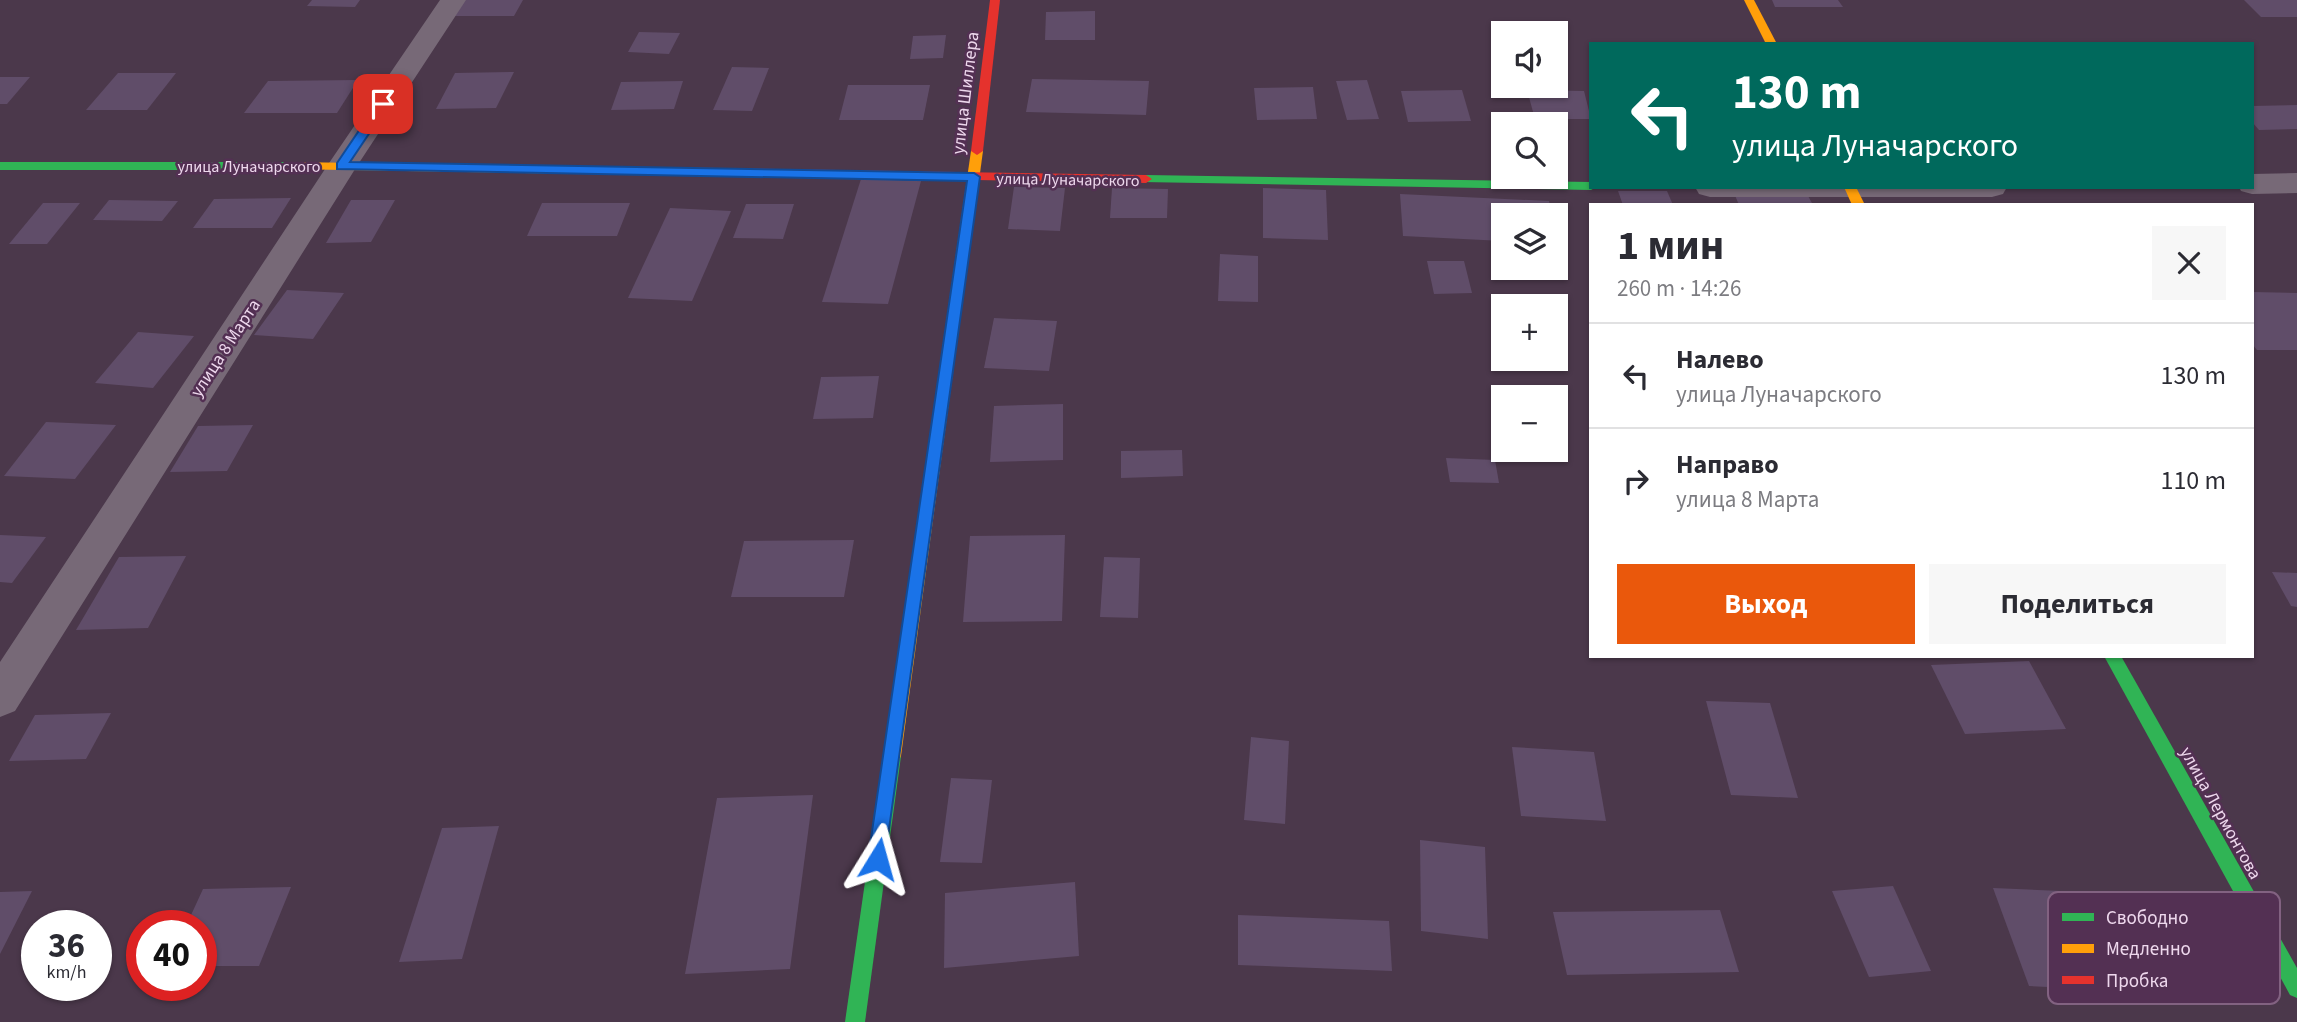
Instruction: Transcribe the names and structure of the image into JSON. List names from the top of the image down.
{
  "streets": {
    "street": [
      "улица Шиллера",
      "улица Луначарского",
      "улица 8 Марта",
      "улица Лермонтова"
    ]
  },
  "crossings": [
    ["улица Шиллера", "улица Луначарского"],
    ["улица Луначарского", "улица 8 Марта"]
  ],
  "legend": ["Свободно", "Медленно", "Пробка"],
  "page": {
    "map_buttons": ["+", "−"],
    "turn": ["130 m", "улица Луначарского"],
    "heading": ["1 мин", "260 m · 14:26"],
    "list": [
      {
        "name": "Налево",
        "note": "улица Луначарского",
        "value": "130 m"
      },
      {
        "name": "Направо",
        "note": "улица 8 Марта",
        "value": "110 m"
      }
    ],
    "buttons": ["Выход", "Поделиться"],
    "speed": "36 km/h",
    "limit": "40"
  }
}
